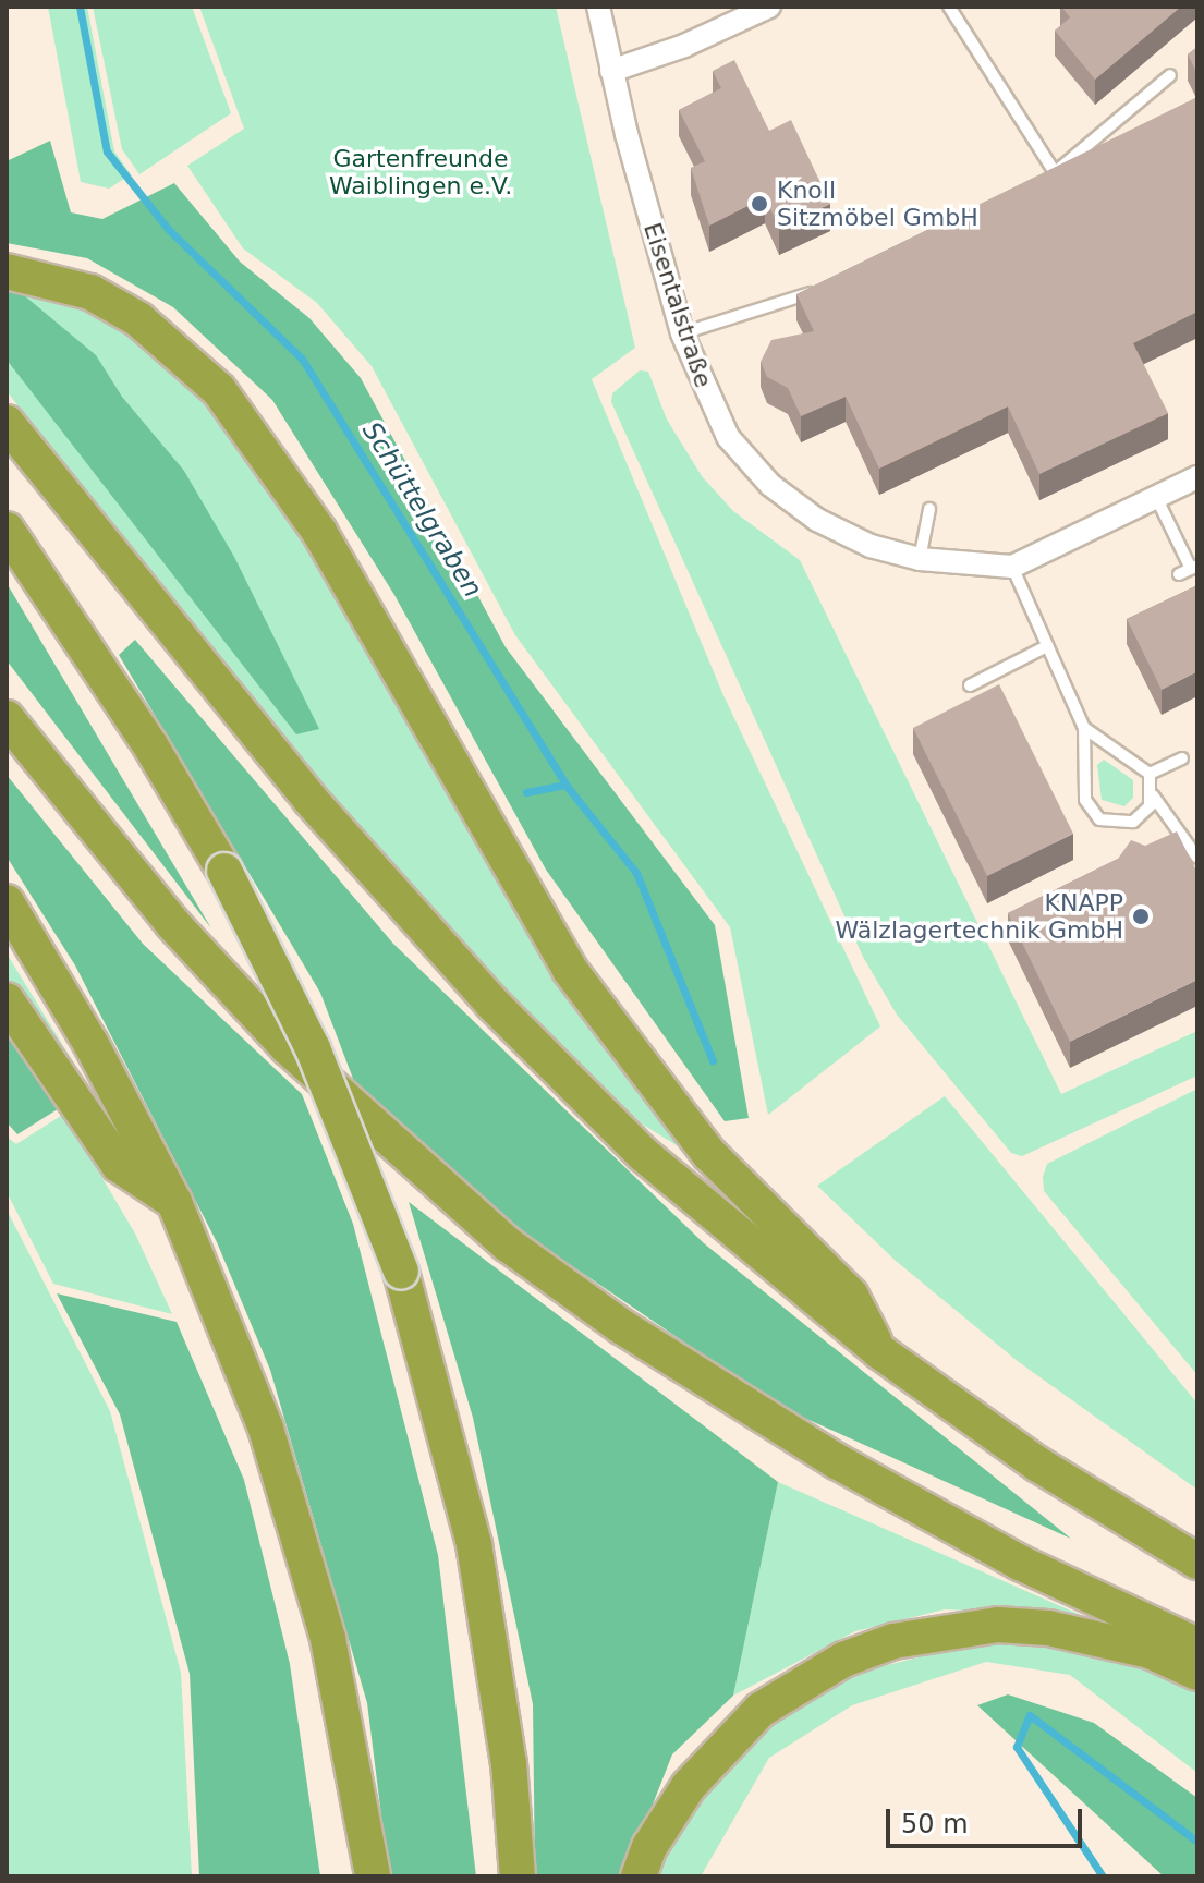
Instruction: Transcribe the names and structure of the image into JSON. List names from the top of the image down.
{
  "streets": {
    "street": ["Eisentalstraße"]
  },
  "water": ["Schüttelgraben"],
  "parks": ["Gartenfreunde Waiblingen e.V."],
  "places": ["Knoll Sitzmöbel GmbH", "KNAPP Wälzlagertechnik GmbH"],
  "scale_bar": "50 m"
}
